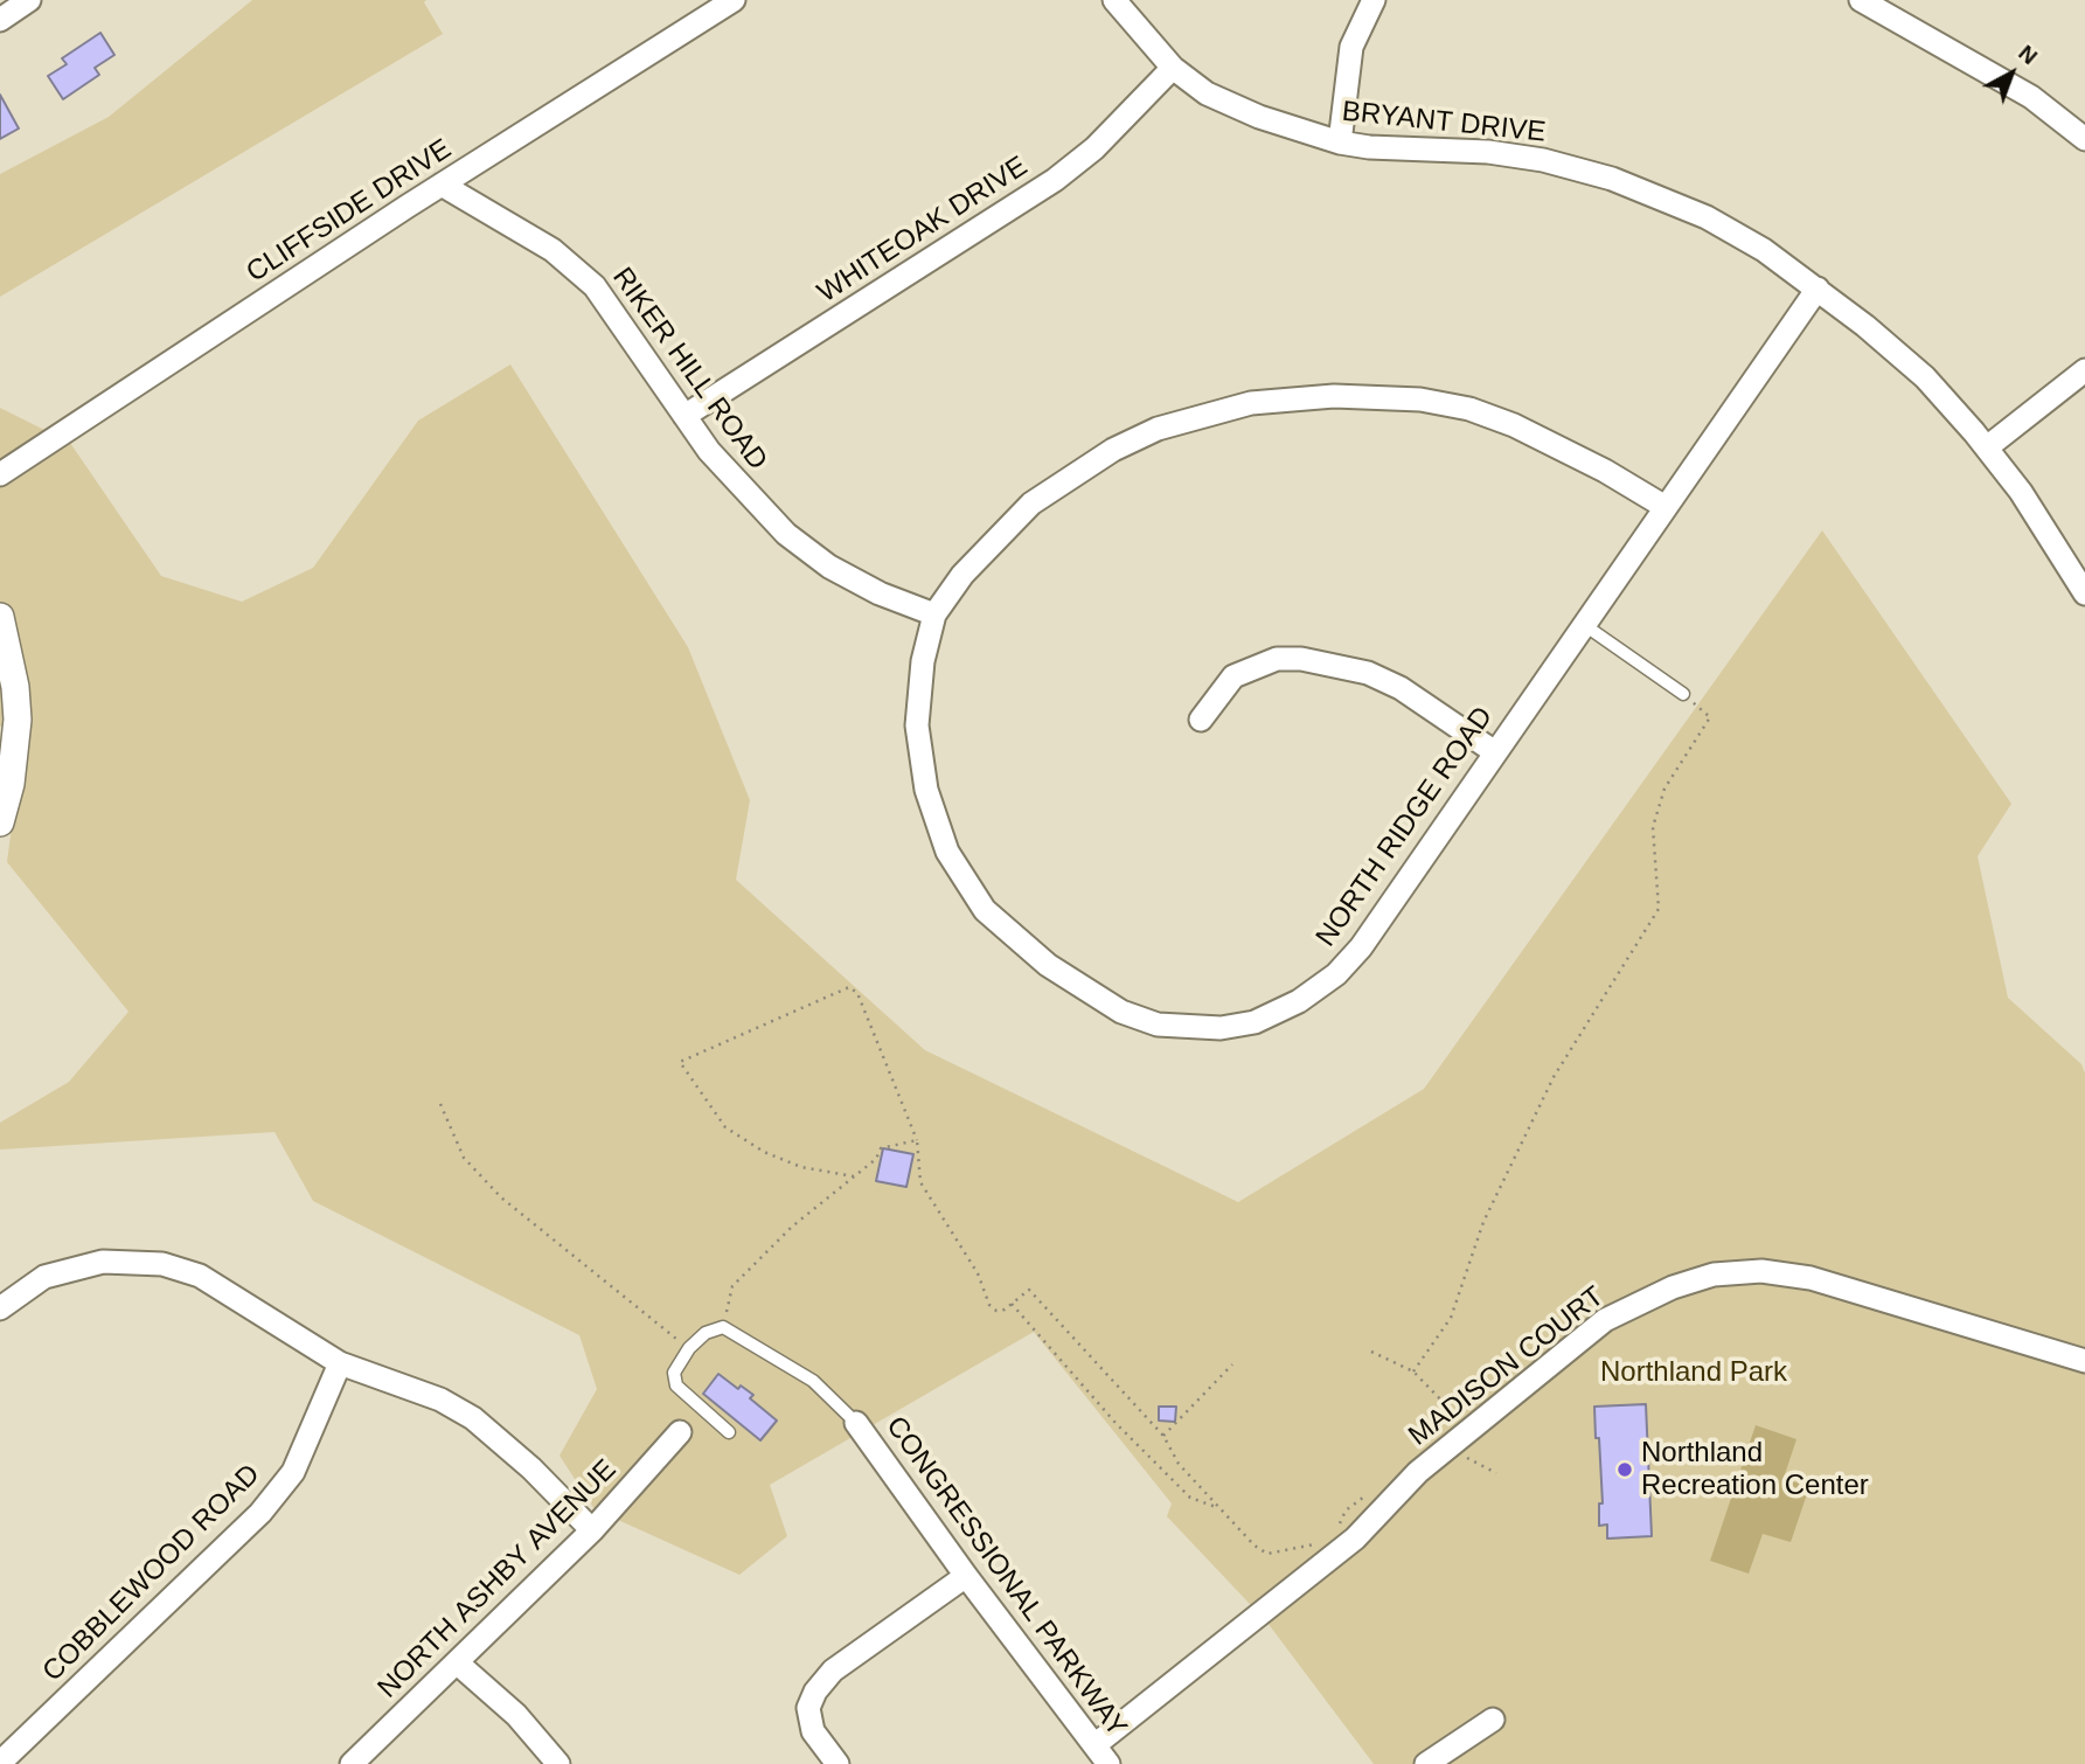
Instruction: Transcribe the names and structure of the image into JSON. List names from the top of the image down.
{
  "streets": {
    "street": [
      "BRYANT DRIVE",
      "CLIFFSIDE DRIVE",
      "WHITEOAK DRIVE",
      "RIKER HILL ROAD",
      "NORTH RIDGE ROAD",
      "MADISON COURT",
      "COBBLEWOOD ROAD",
      "CONGRESSIONAL PARKWAY",
      "NORTH ASHBY AVENUE"
    ]
  },
  "crossings": [
    ["BRYANT DRIVE", "WHITEOAK DRIVE"],
    ["BRYANT DRIVE", "NORTH RIDGE ROAD"],
    ["CLIFFSIDE DRIVE", "RIKER HILL ROAD"],
    ["WHITEOAK DRIVE", "RIKER HILL ROAD"],
    ["RIKER HILL ROAD", "NORTH RIDGE ROAD"],
    ["MADISON COURT", "CONGRESSIONAL PARKWAY"]
  ],
  "parks": ["Northland Park"],
  "places": ["Northland Recreation Center"],
  "north": "top right"
}
